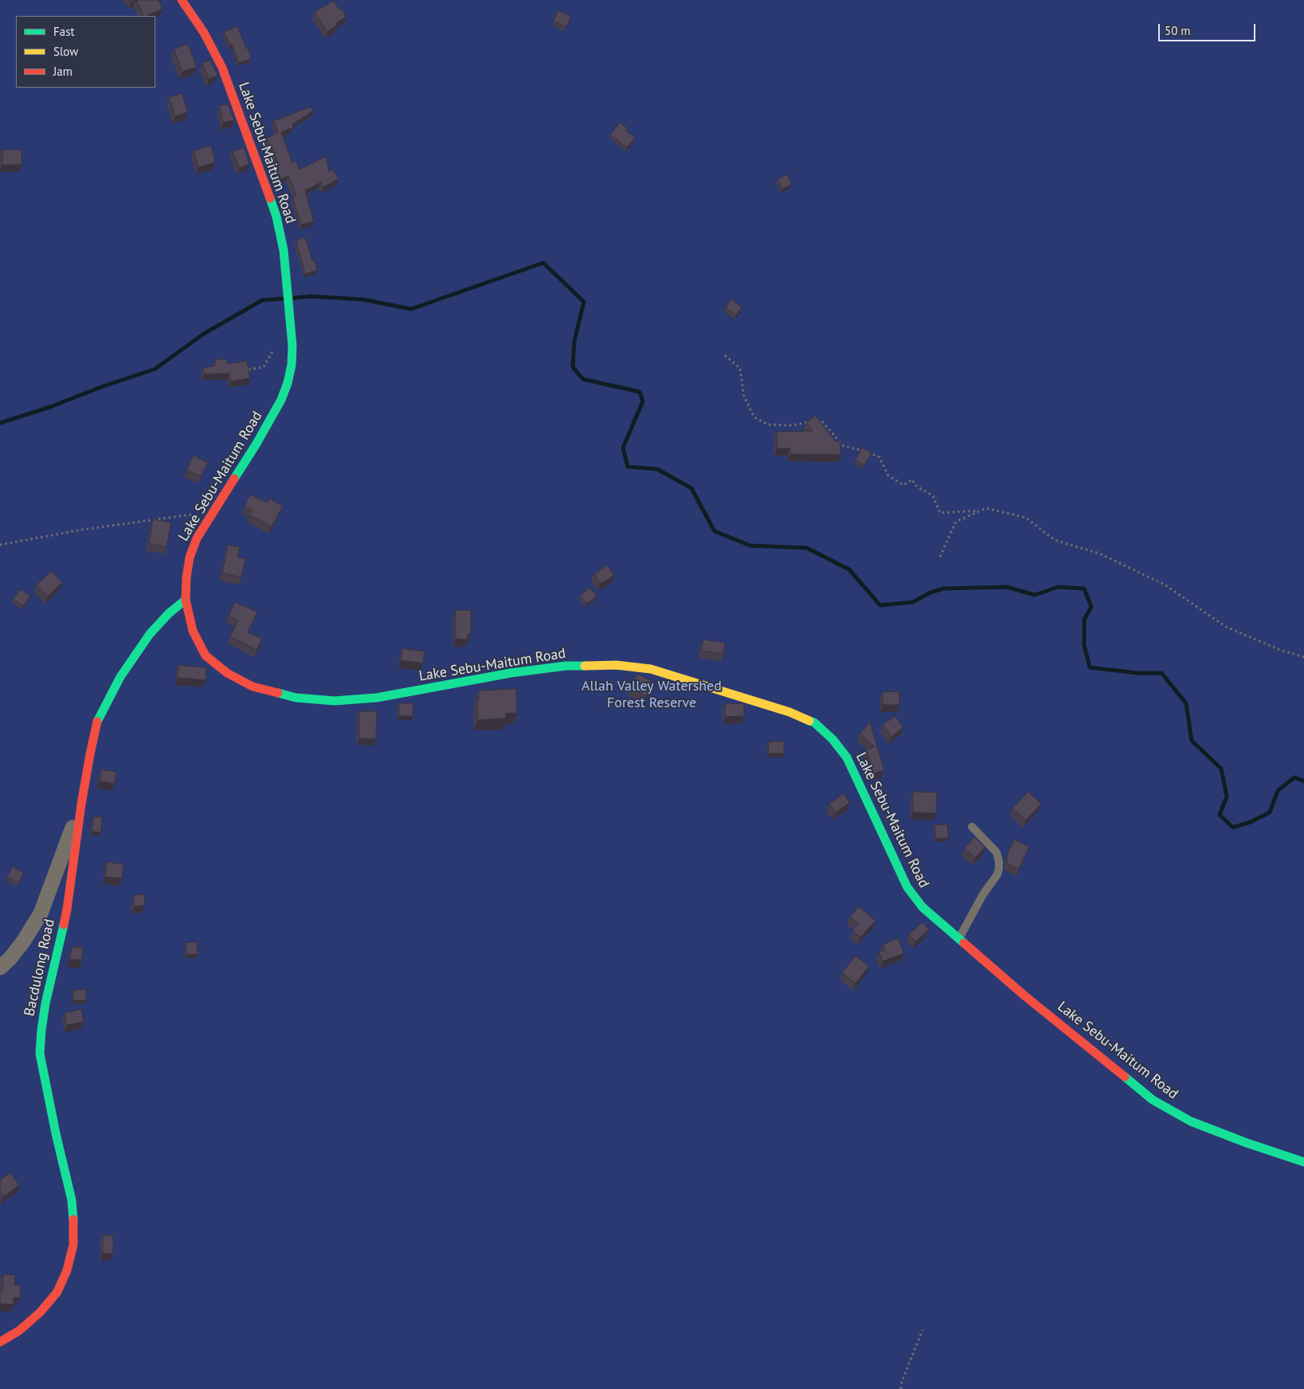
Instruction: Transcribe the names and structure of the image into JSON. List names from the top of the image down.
{
  "streets": {
    "main road": ["Lake Sebu-Maitum Road", "Bacdulong Road"]
  },
  "crossings": [
    ["Lake Sebu-Maitum Road", "Bacdulong Road"]
  ],
  "parks": ["Allah Valley Watershed Forest Reserve"],
  "legend": ["Fast", "Slow", "Jam"],
  "scale_bar": "50 m"
}
